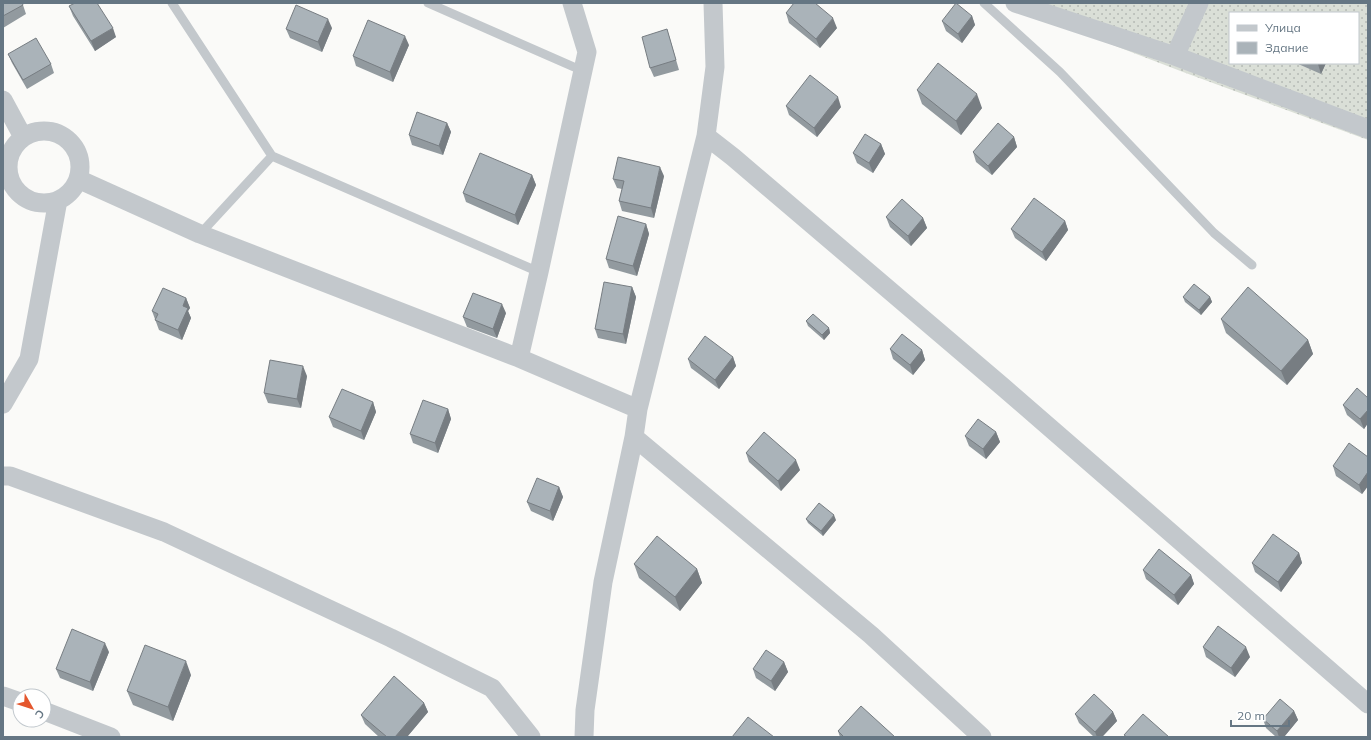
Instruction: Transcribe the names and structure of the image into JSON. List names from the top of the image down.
{
  "legend": ["Улица", "Здание"],
  "scale_bar": "20 m",
  "north": "bottom right"
}
